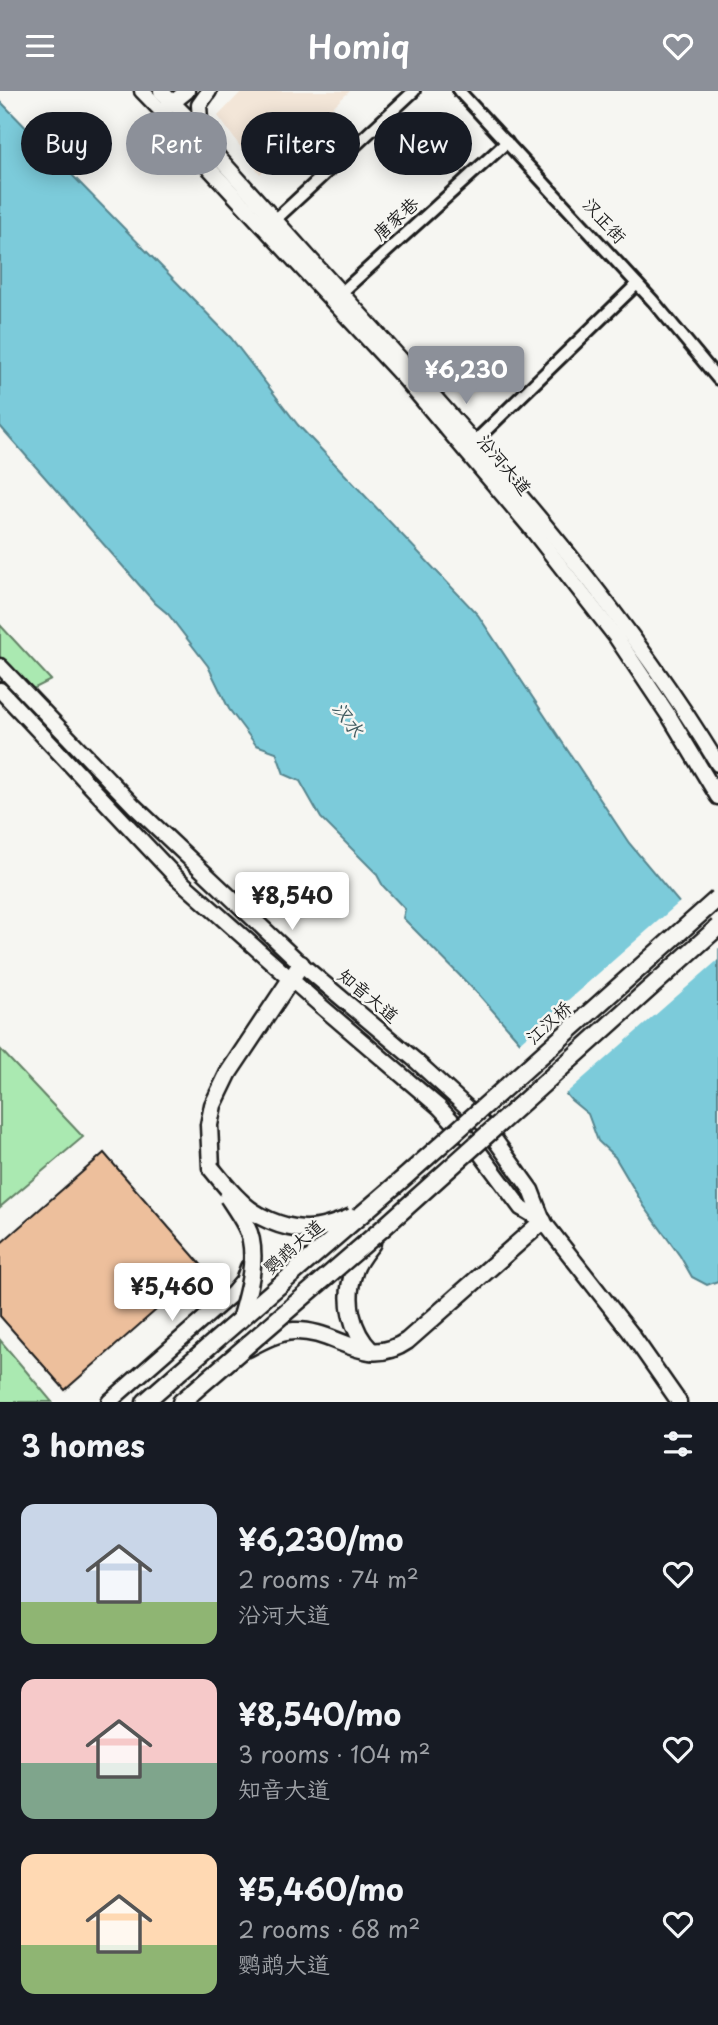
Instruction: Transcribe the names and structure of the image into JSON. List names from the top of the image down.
{
  "streets": {
    "main road": [
      "沿河大道",
      "知音大道",
      "江汉桥",
      "鹦鹉大道"
    ],
    "street": ["唐家巷", "汉正街"]
  },
  "crossings": [
    ["唐家巷", "汉正街"],
    ["唐家巷", "沿河大道"],
    ["江汉桥", "鹦鹉大道"]
  ],
  "water": ["汉水"],
  "page": {
    "header": "Homiq",
    "chip": [
      "Buy",
      "Rent",
      "Filters",
      "New"
    ],
    "price": ["¥6,230", "¥8,540", "¥5,460"],
    "heading": "3 homes",
    "list": [
      {
        "name": "¥6,230/mo",
        "note": "2 rooms · 74 m² · 沿河大道"
      },
      {
        "name": "¥8,540/mo",
        "note": "3 rooms · 104 m² · 知音大道"
      },
      {
        "name": "¥5,460/mo",
        "note": "2 rooms · 68 m² · 鹦鹉大道"
      }
    ]
  }
}
